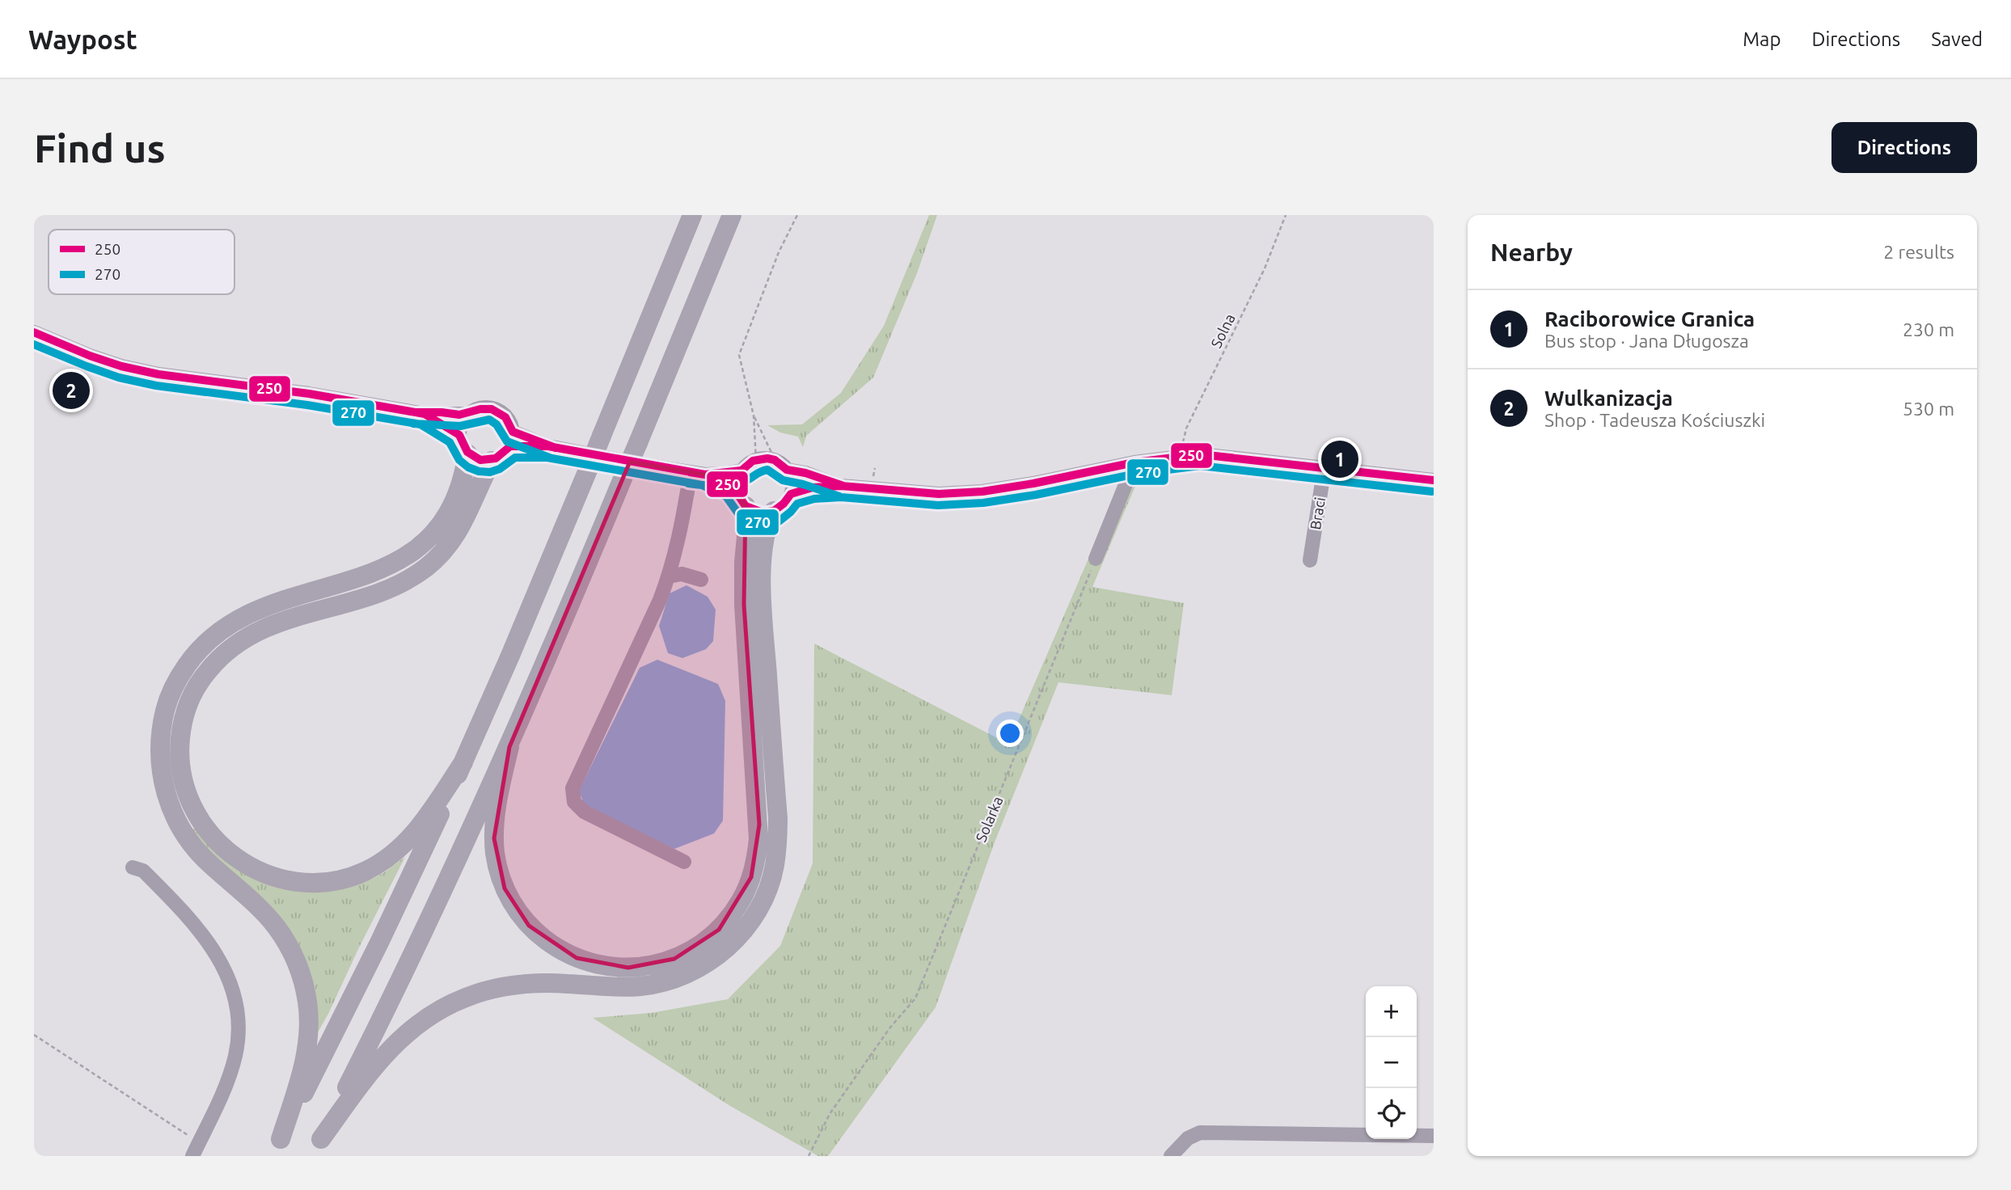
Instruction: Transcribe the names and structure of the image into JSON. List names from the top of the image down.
{
  "streets": {
    "street": ["Braci"],
    "path": ["Solna", "Solarka"]
  },
  "lines": ["transit line 250", "transit line 270"],
  "legend": ["250", "270"],
  "page": {
    "header": "Waypost",
    "nav": ["Map", "Directions", "Saved"],
    "buttons": "Directions",
    "title": "Find us",
    "heading": ["Nearby", "2 results"],
    "list": [
      {
        "mark": "1",
        "name": "Raciborowice Granica",
        "note": "Bus stop · Jana Długosza",
        "value": "230 m"
      },
      {
        "mark": "2",
        "name": "Wulkanizacja",
        "note": "Shop · Tadeusza Kościuszki",
        "value": "530 m"
      }
    ],
    "pins": ["2", "1"],
    "map_buttons": ["+", "−"]
  }
}
